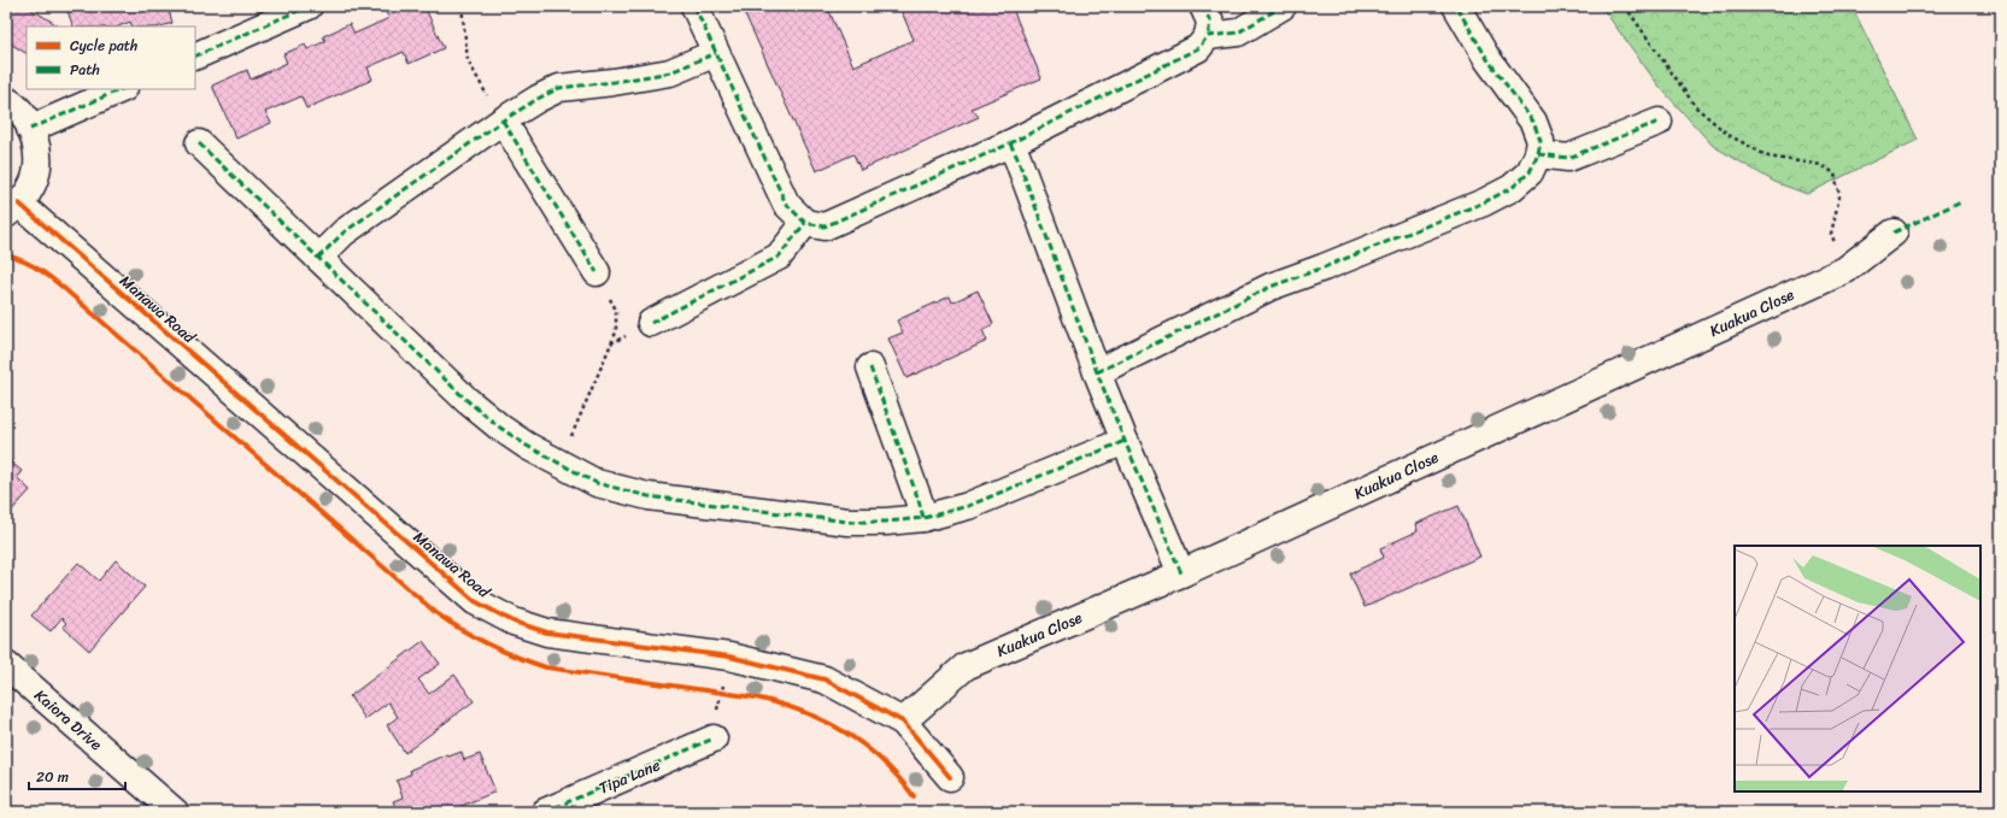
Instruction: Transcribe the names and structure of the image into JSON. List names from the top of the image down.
{
  "streets": {
    "street": [
      "Manawa Road",
      "Kuakua Close",
      "Kaiora Drive",
      "Tipa Lane"
    ]
  },
  "crossings": [
    ["Manawa Road", "Kuakua Close"]
  ],
  "legend": ["Cycle path", "Path"],
  "scale_bar": "20 m"
}
